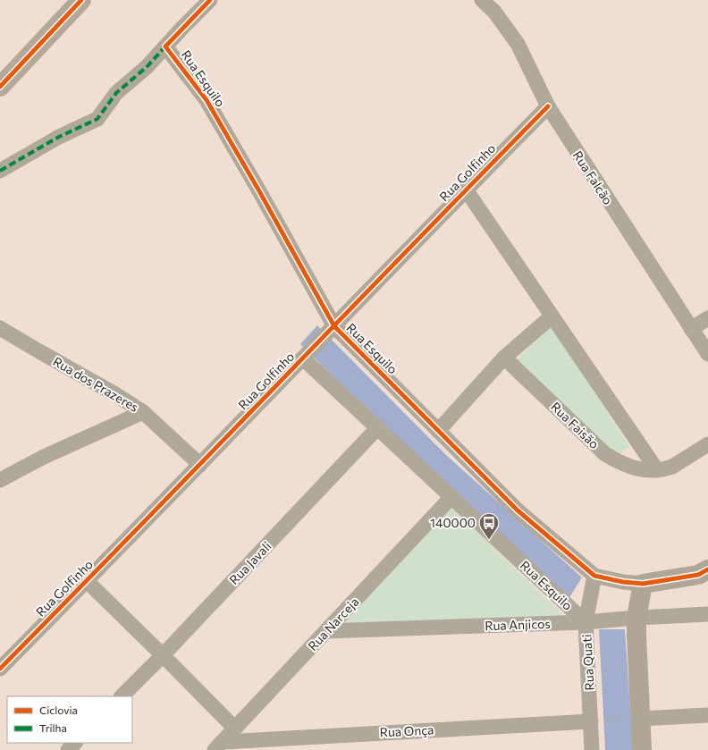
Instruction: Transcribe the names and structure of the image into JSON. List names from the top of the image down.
{
  "streets": {
    "street": [
      "Rua Esquilo",
      "Rua Golfinho",
      "Rua Falcão",
      "Rua dos Prazeres",
      "Rua Faisão",
      "Rua Javali",
      "Rua Narceja",
      "Rua Anjicos",
      "Rua Quati",
      "Rua Onça"
    ]
  },
  "crossings": [
    ["Rua Esquilo", "Rua Golfinho"],
    ["Rua Esquilo", "Rua Javali"],
    ["Rua Esquilo", "Rua Narceja"],
    ["Rua Esquilo", "Rua Anjicos"],
    ["Rua Esquilo", "Rua Quati"],
    ["Rua Golfinho", "Rua Falcão"],
    ["Rua Golfinho", "Rua dos Prazeres"],
    ["Rua Narceja", "Rua Anjicos"],
    ["Rua Narceja", "Rua Onça"],
    ["Rua Anjicos", "Rua Quati"],
    ["Rua Quati", "Rua Onça"]
  ],
  "places": {
    "bus stop": ["140000"]
  },
  "legend": ["Ciclovia", "Trilha"]
}
